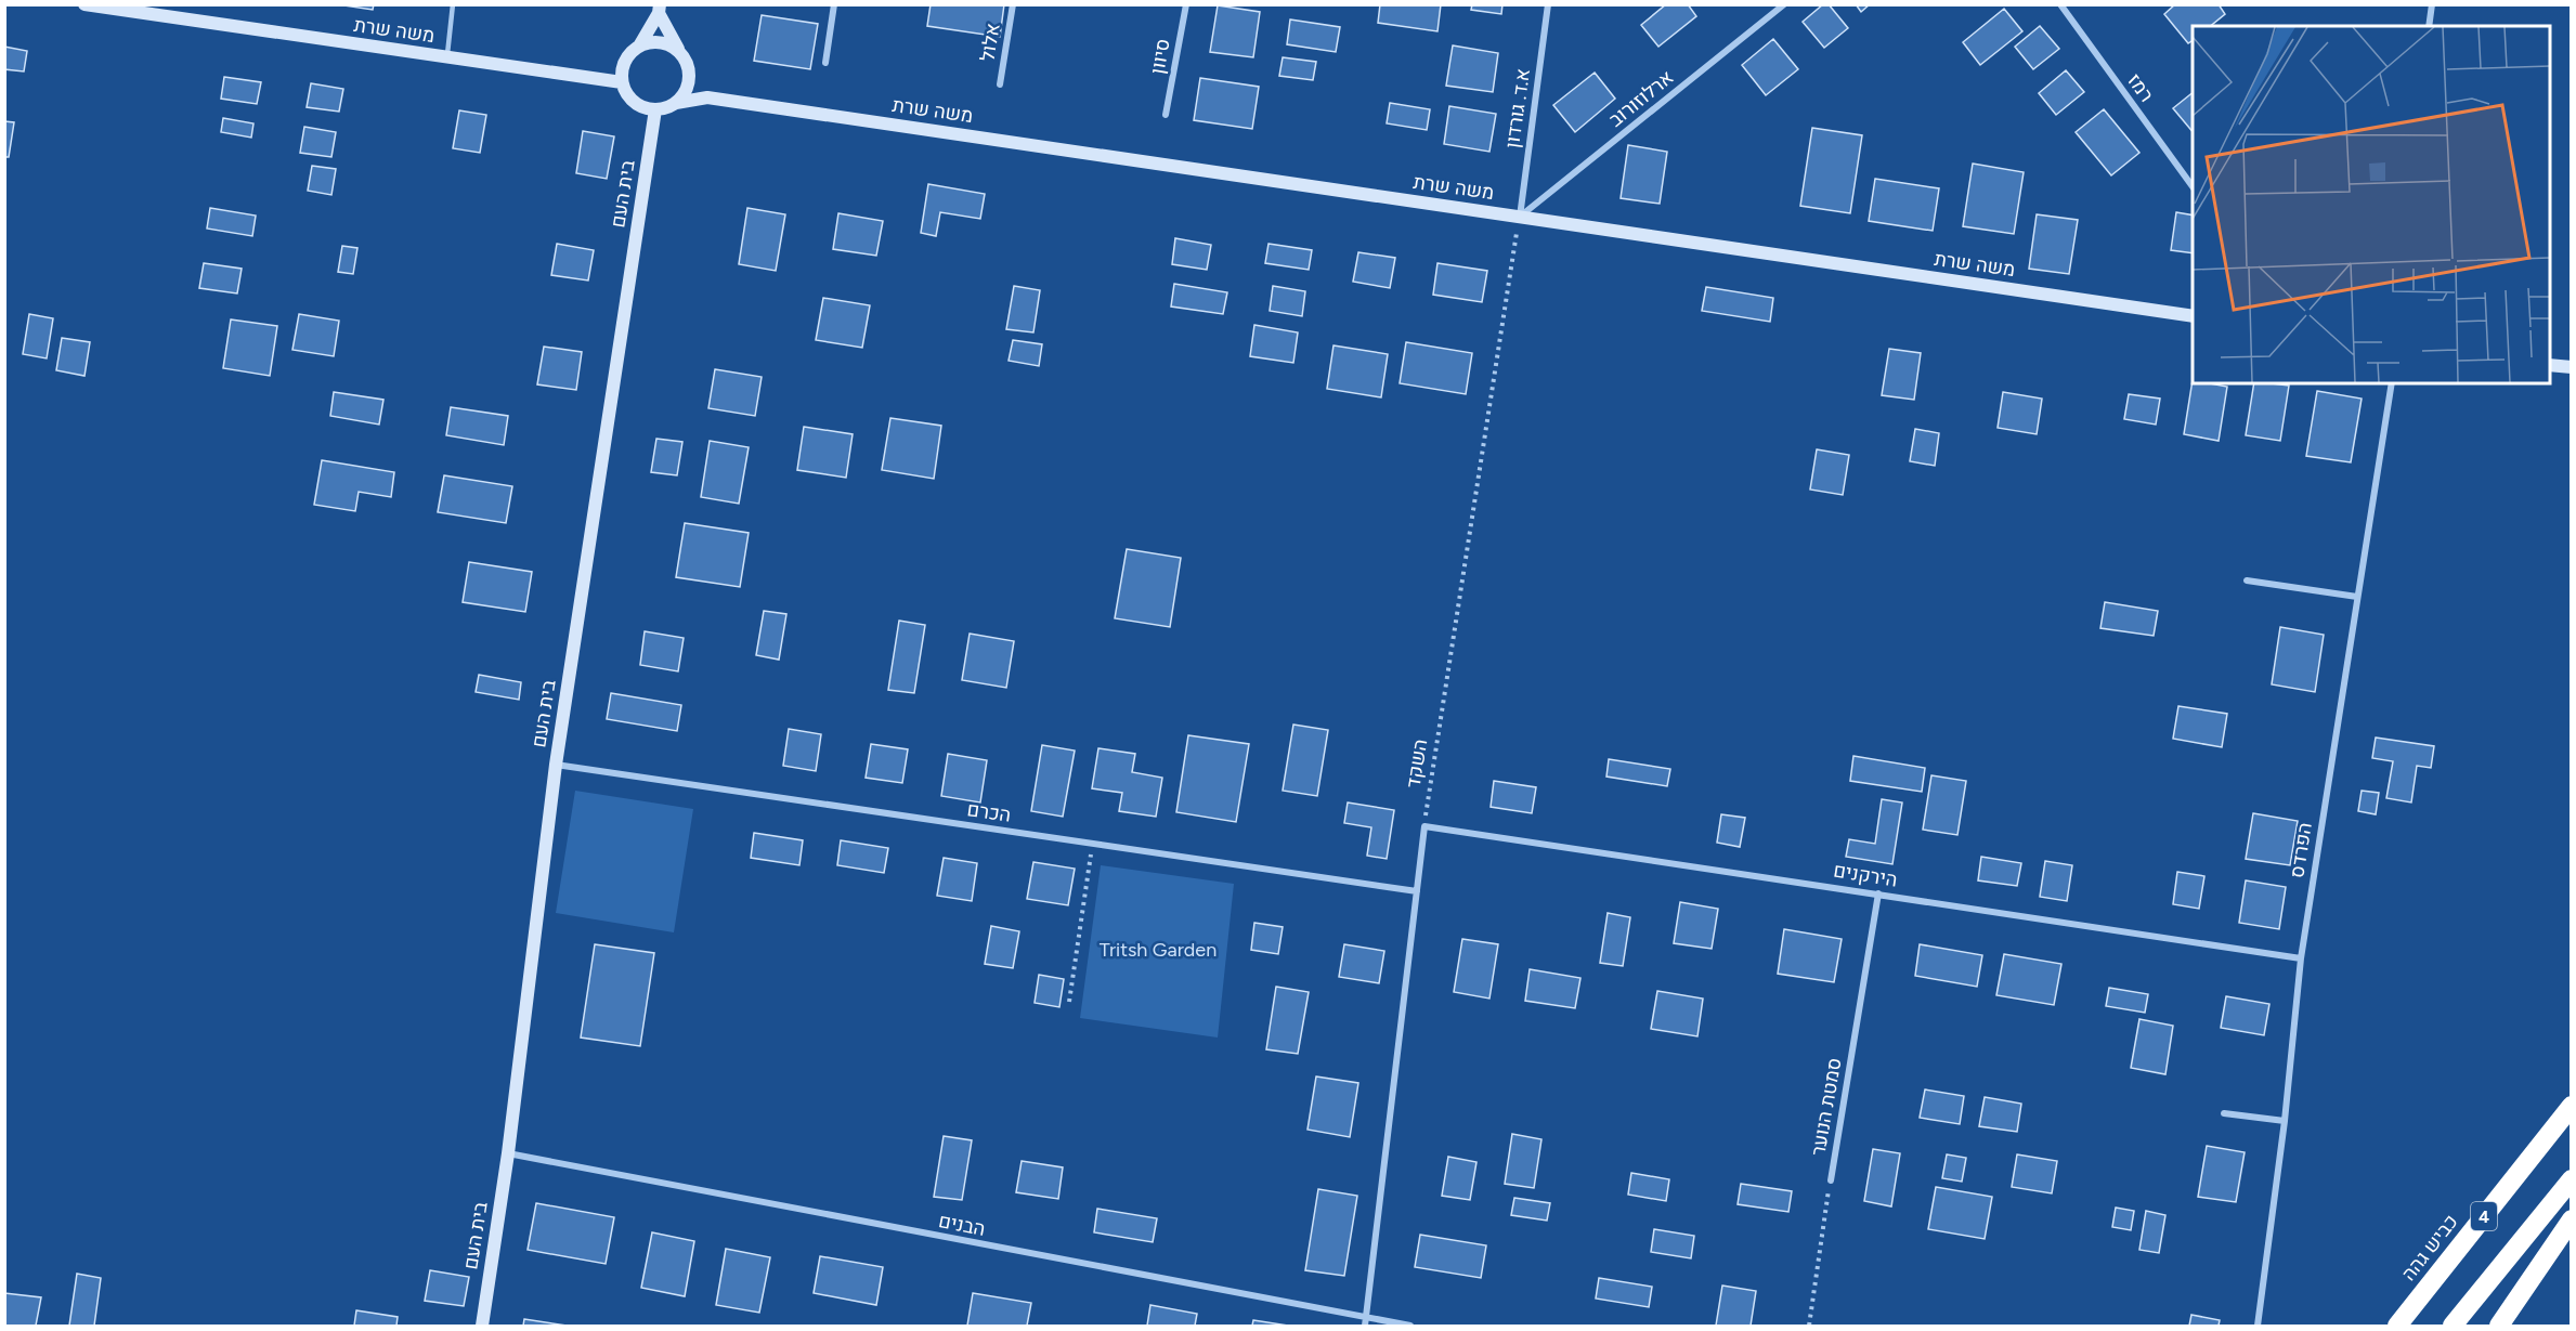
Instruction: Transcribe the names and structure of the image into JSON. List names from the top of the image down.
{
  "streets": {
    "highway": ["4", "כביש גהה"],
    "street": [
      "משה שרת",
      "אלול",
      "סיוון",
      "רמז",
      "ארלוזורוב",
      "א.ד. גורדון",
      "בית העם",
      "הכרם",
      "הפרדס",
      "הירקנים",
      "סמטת הנוער",
      "הבנים"
    ],
    "path": ["השקד"]
  },
  "crossings": [
    ["משה שרת", "ארלוזורוב"],
    ["משה שרת", "א.ד. גורדון"],
    ["משה שרת", "בית העם"],
    ["משה שרת", "השקד"],
    ["ארלוזורוב", "א.ד. גורדון"],
    ["ארלוזורוב", "השקד"],
    ["א.ד. גורדון", "השקד"],
    ["בית העם", "הכרם"],
    ["בית העם", "הבנים"],
    ["השקד", "הירקנים"],
    ["הפרדס", "הירקנים"],
    ["הירקנים", "סמטת הנוער"]
  ],
  "parks": ["Tritsh Garden"]
}
